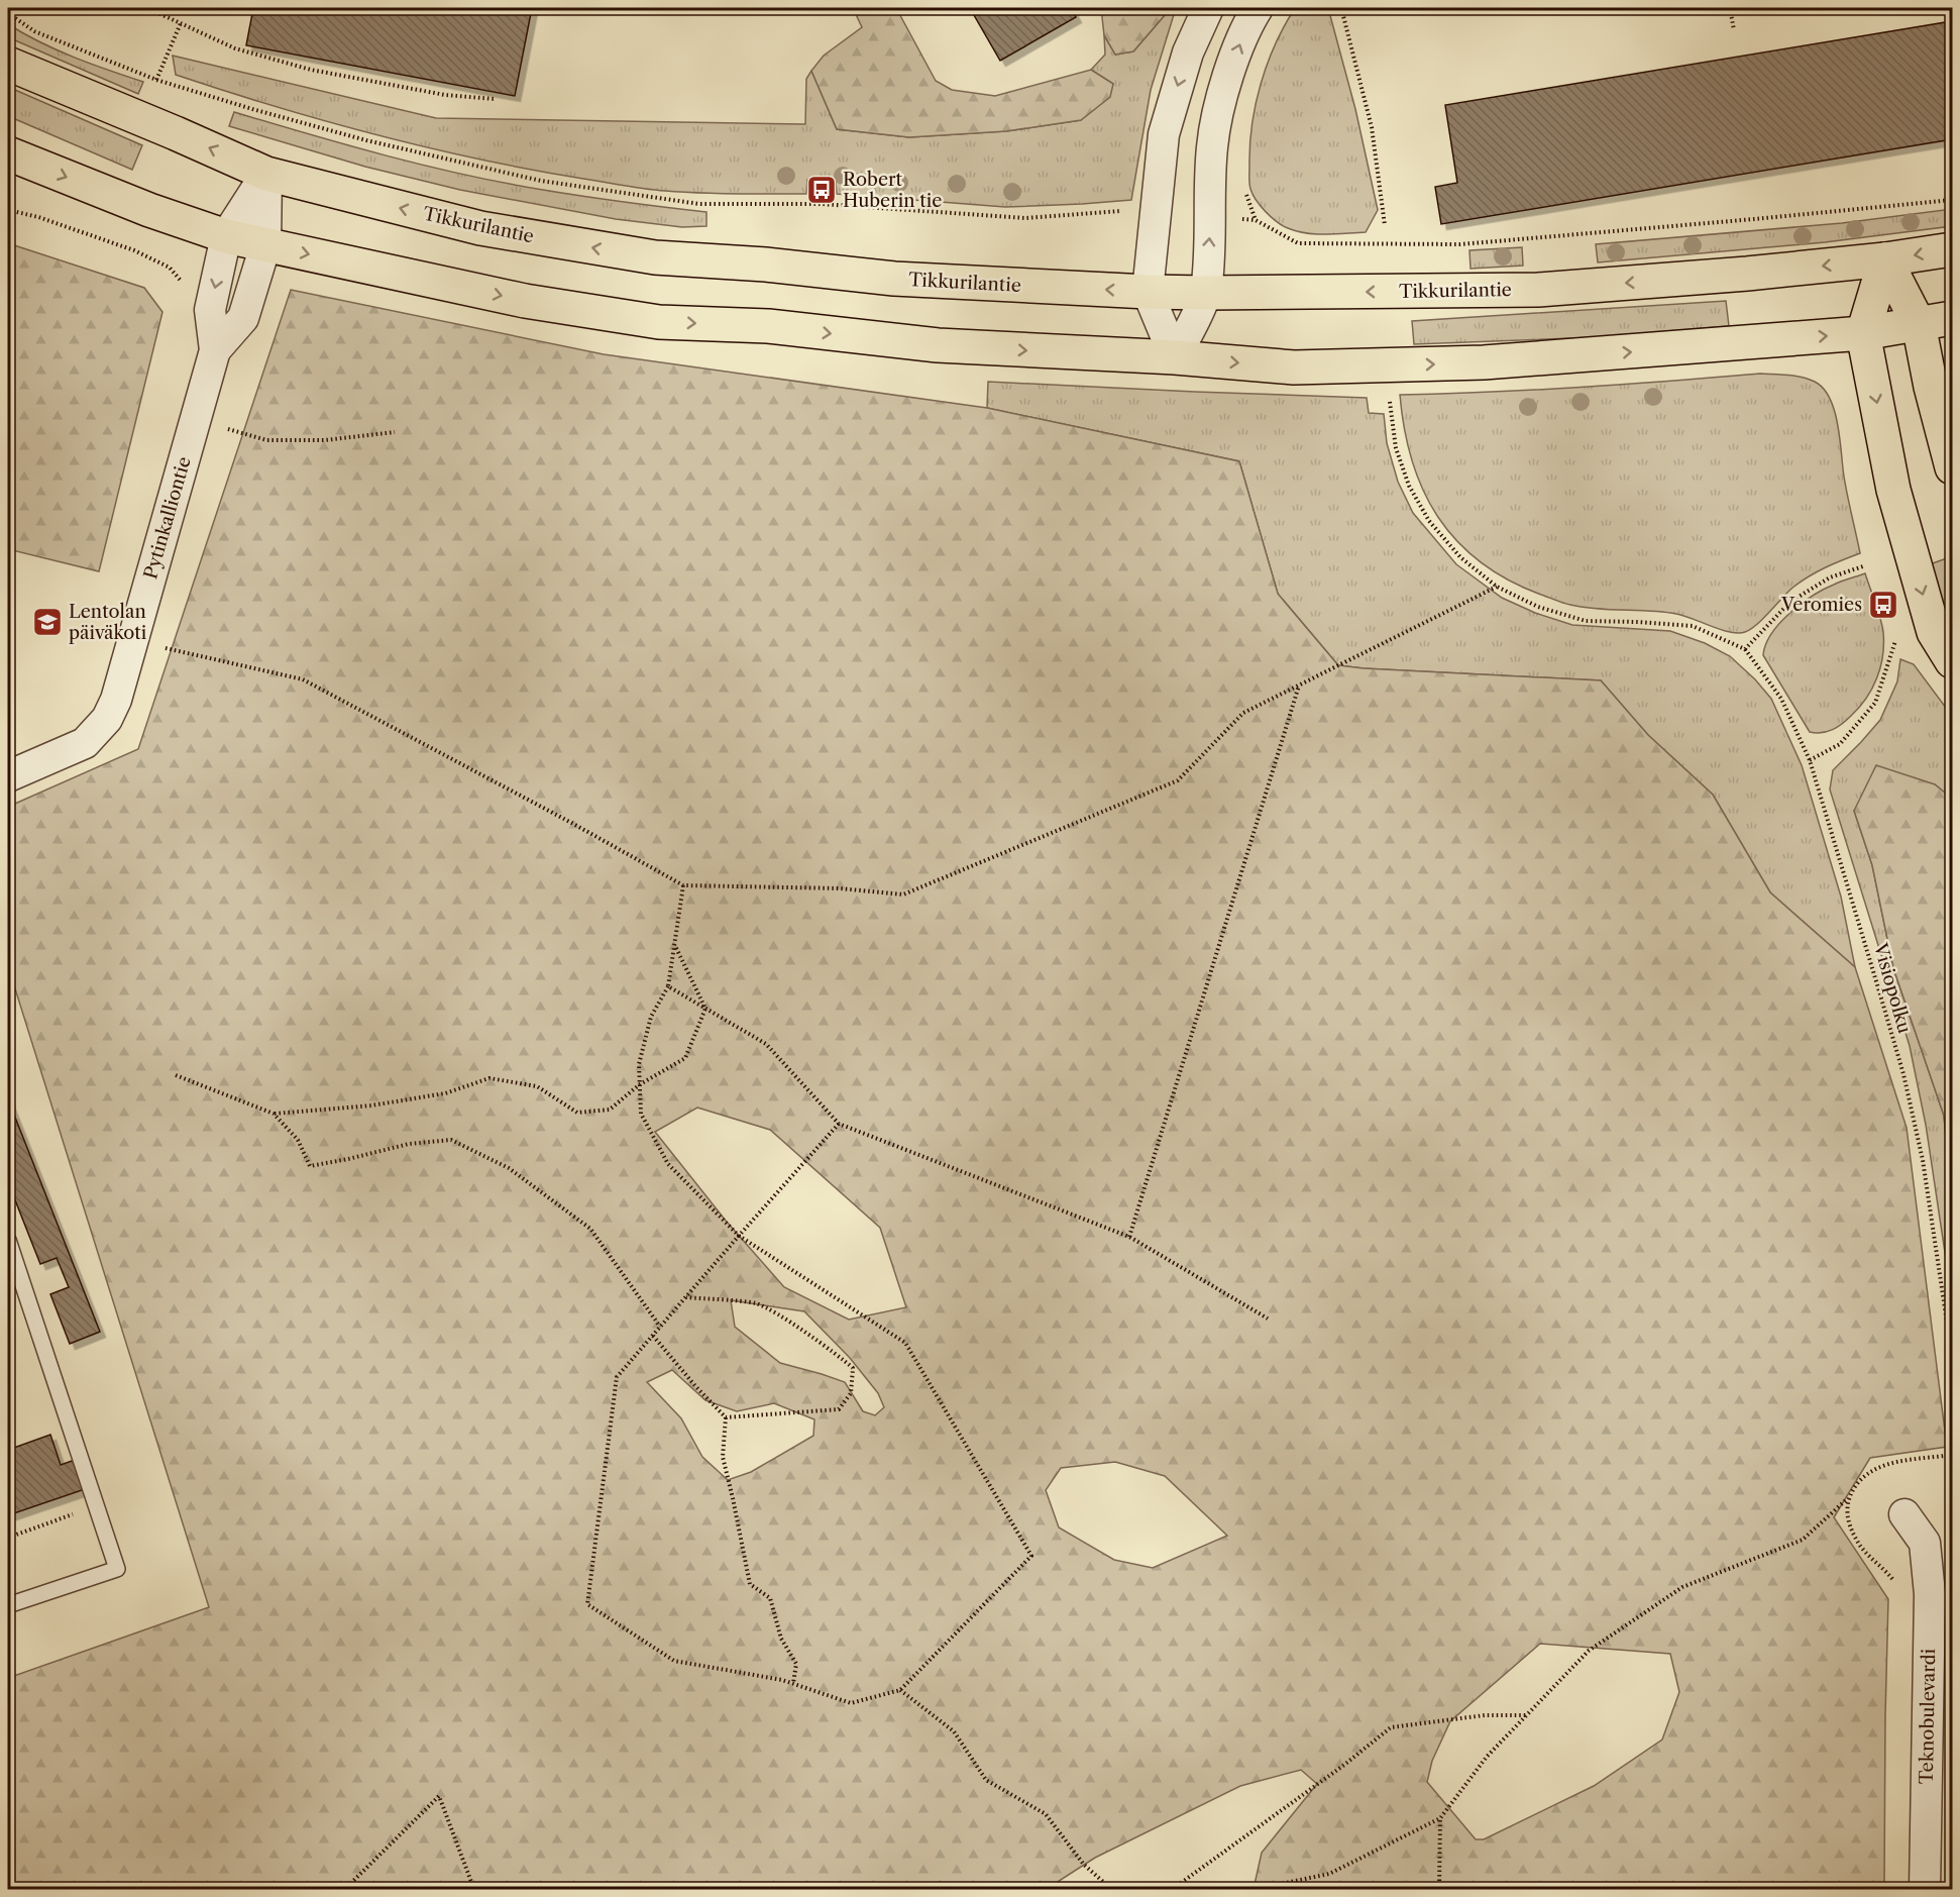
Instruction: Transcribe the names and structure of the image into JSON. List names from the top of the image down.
{
  "streets": {
    "main road": ["Tikkurilantie"],
    "street": ["Pytinkalliontie", "Teknobulevardi"],
    "path": ["Visiopolku"]
  },
  "crossings": [
    ["Tikkurilantie", "Pytinkalliontie"]
  ],
  "places": {
    "bus stop": ["Robert Huberin tie", "Veromies"],
    "school or university": ["Lentolan päiväkoti"]
  }
}
